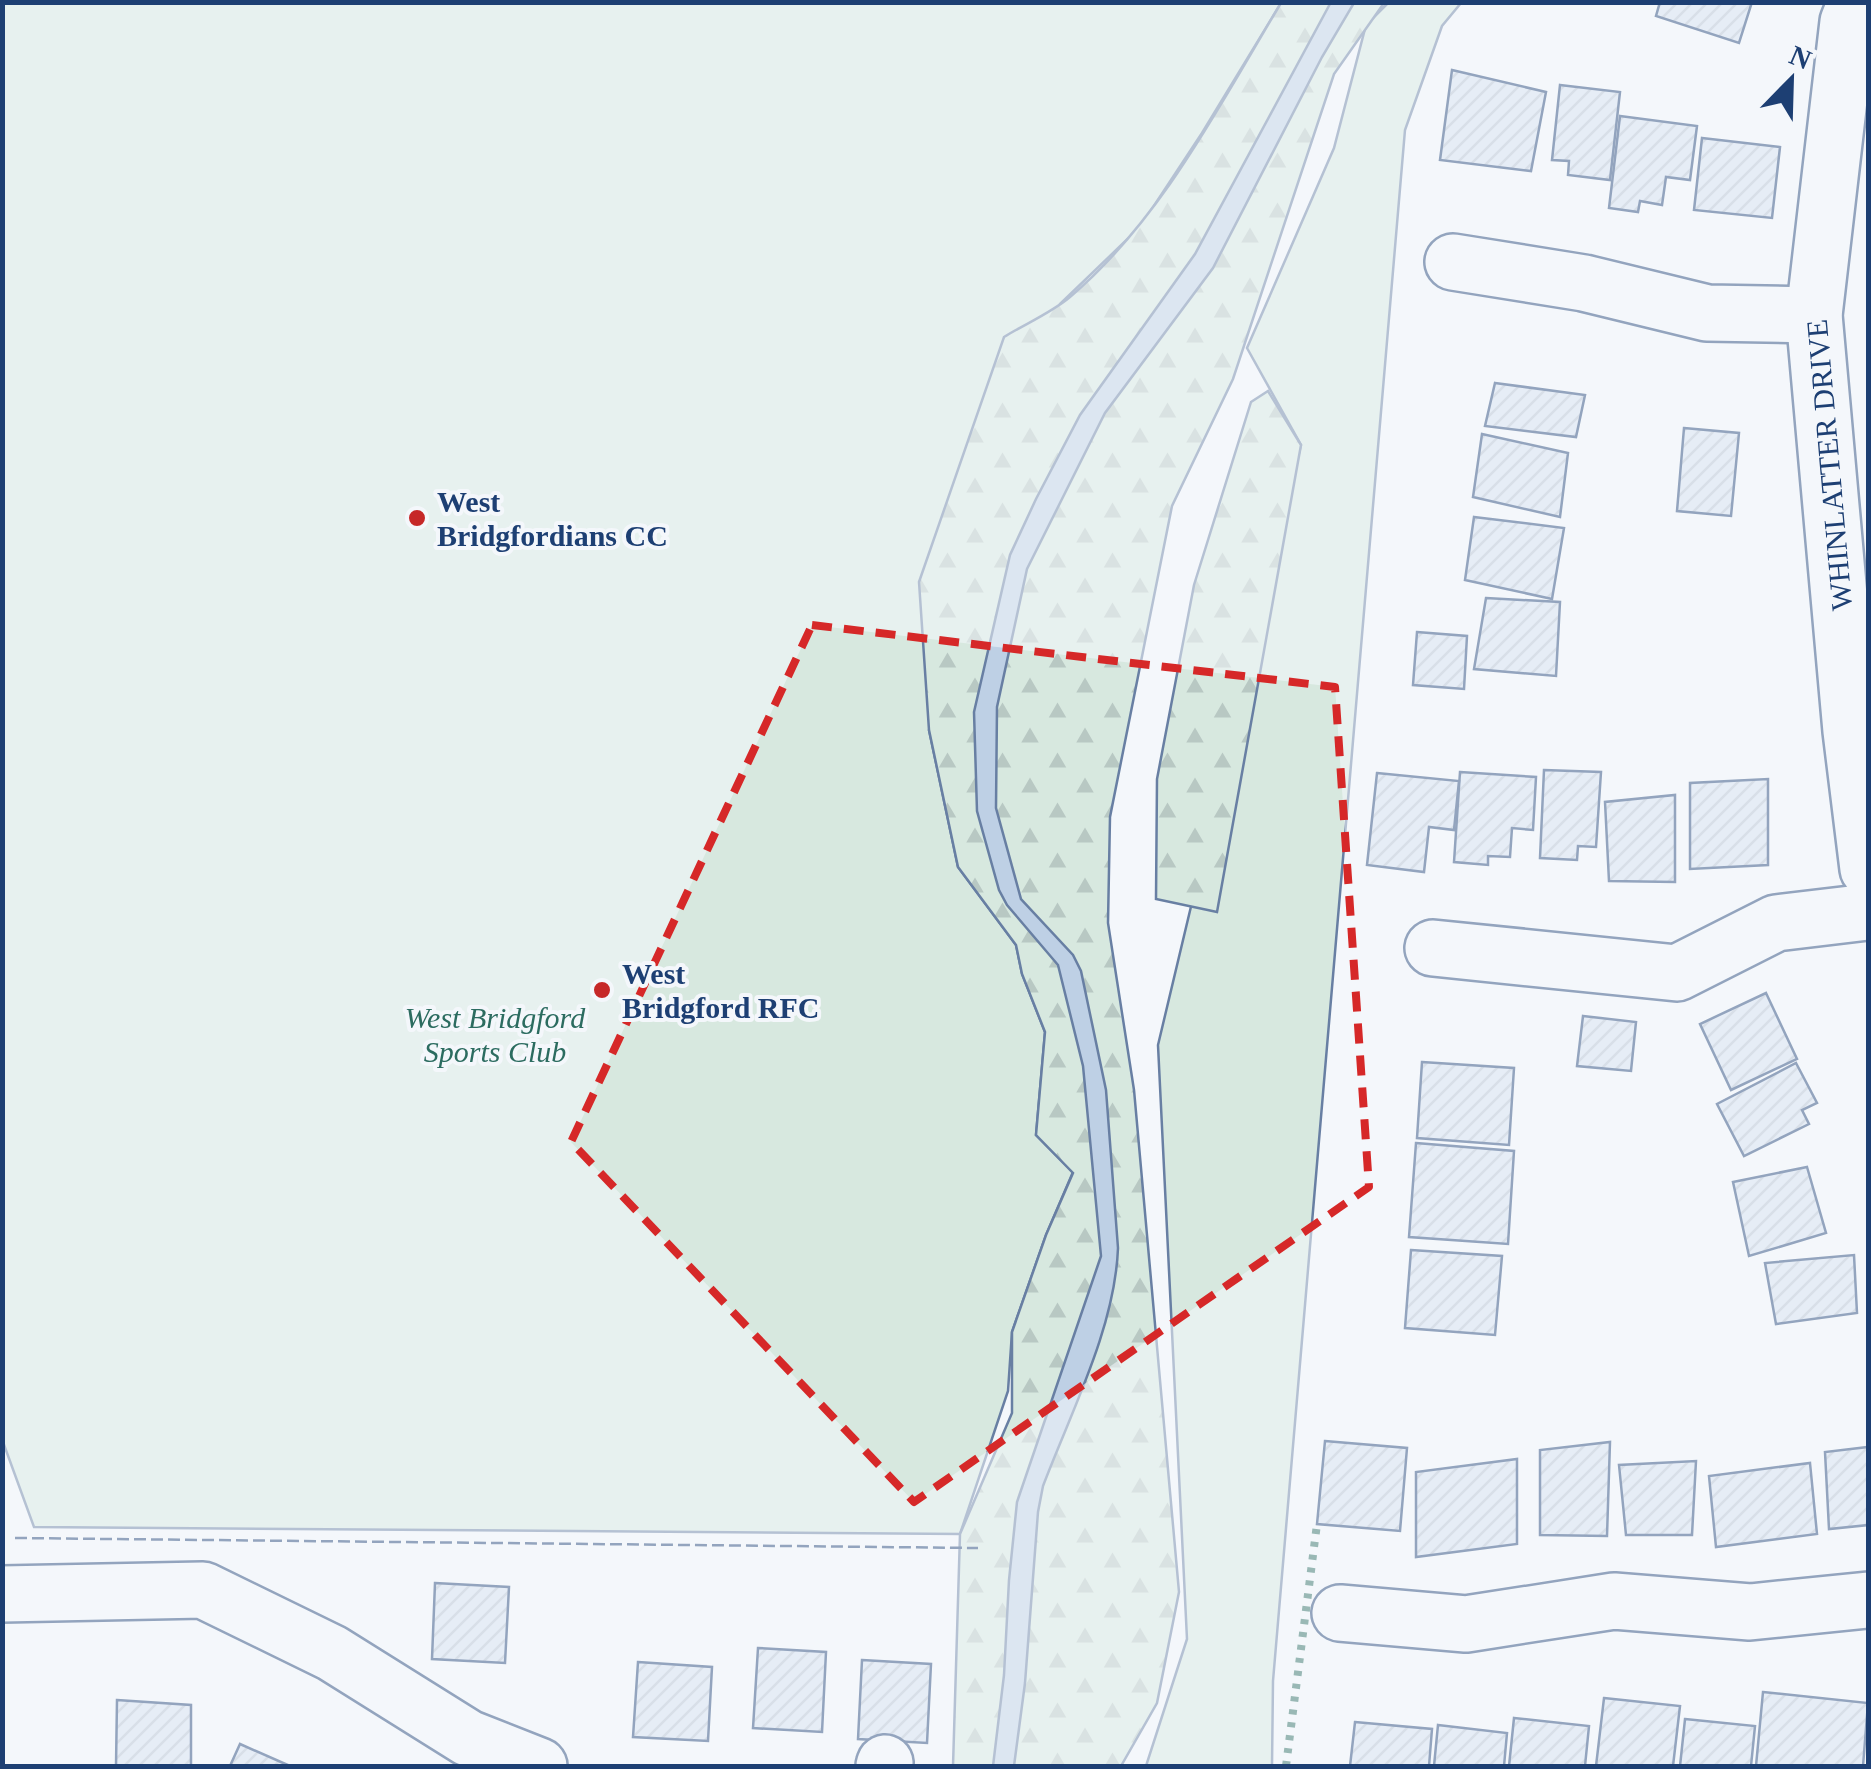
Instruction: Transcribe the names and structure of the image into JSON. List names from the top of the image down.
{
  "streets": {
    "street": ["WHINLATTER DRIVE"]
  },
  "parks": ["West Bridgford Sports Club"],
  "places": ["West Bridgfordians CC", "West Bridgford RFC"],
  "north": "top right"
}
